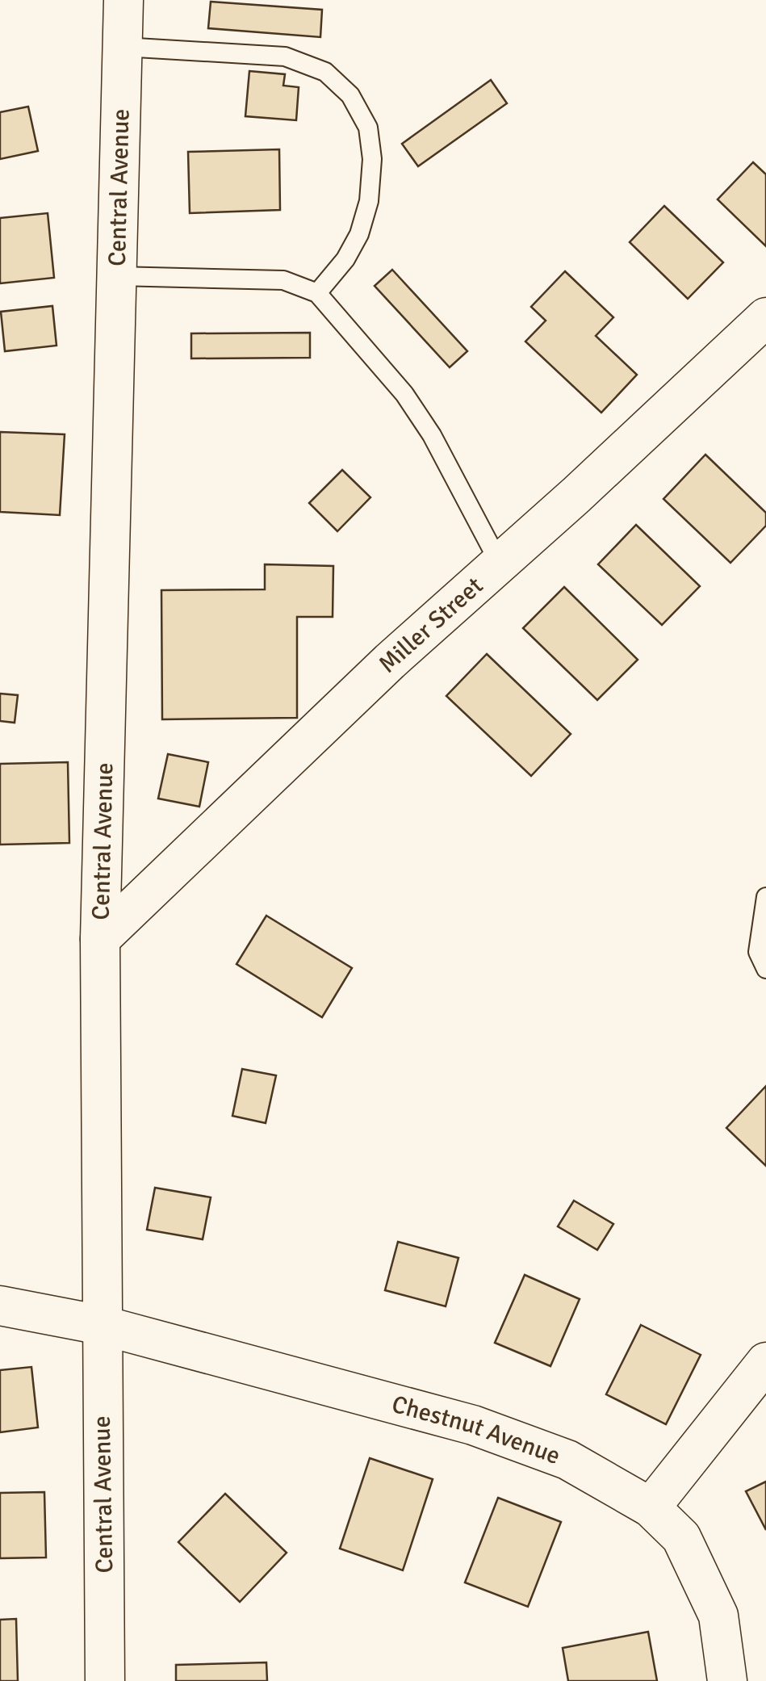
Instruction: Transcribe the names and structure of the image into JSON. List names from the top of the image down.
{
  "streets": {
    "street": ["Central Avenue", "Miller Street", "Chestnut Avenue"]
  },
  "crossings": [
    ["Central Avenue", "Miller Street"],
    ["Central Avenue", "Chestnut Avenue"]
  ]
}
